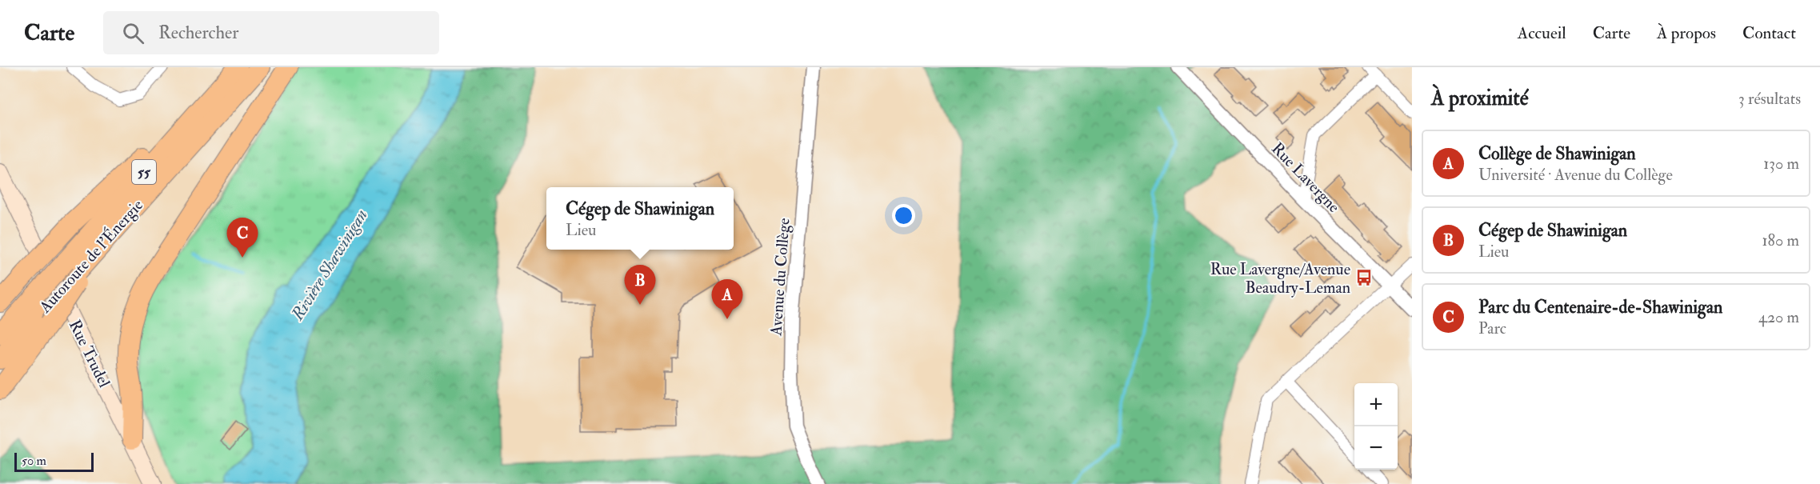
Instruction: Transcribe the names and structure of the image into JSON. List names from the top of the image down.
{
  "streets": {
    "highway": ["55", "Autoroute de l'Énergie"],
    "main road": ["Rue Trudel"],
    "street": ["Rue Lavergne", "Avenue du Collège"]
  },
  "water": ["Rivière Shawinigan"],
  "places": {
    "bus stop": ["Rue Lavergne/Avenue Beaudry-Leman"]
  },
  "scale_bar": "50 m",
  "page": {
    "header": "Carte",
    "search": "Rechercher",
    "nav": [
      "Accueil",
      "Carte",
      "À propos",
      "Contact"
    ],
    "heading": ["À proximité", "3 résultats"],
    "list": [
      {
        "mark": "A",
        "name": "Collège de Shawinigan",
        "note": "Université · Avenue du Collège",
        "value": "130 m"
      },
      {
        "mark": "B",
        "name": "Cégep de Shawinigan",
        "note": "Lieu",
        "value": "180 m"
      },
      {
        "mark": "C",
        "name": "Parc du Centenaire-de-Shawinigan",
        "note": "Parc",
        "value": "420 m"
      }
    ],
    "popup": ["Cégep de Shawinigan", "Lieu"],
    "pins": ["C", "B", "A"],
    "map_buttons": ["+", "−"],
    "scale": "50 m"
  }
}
